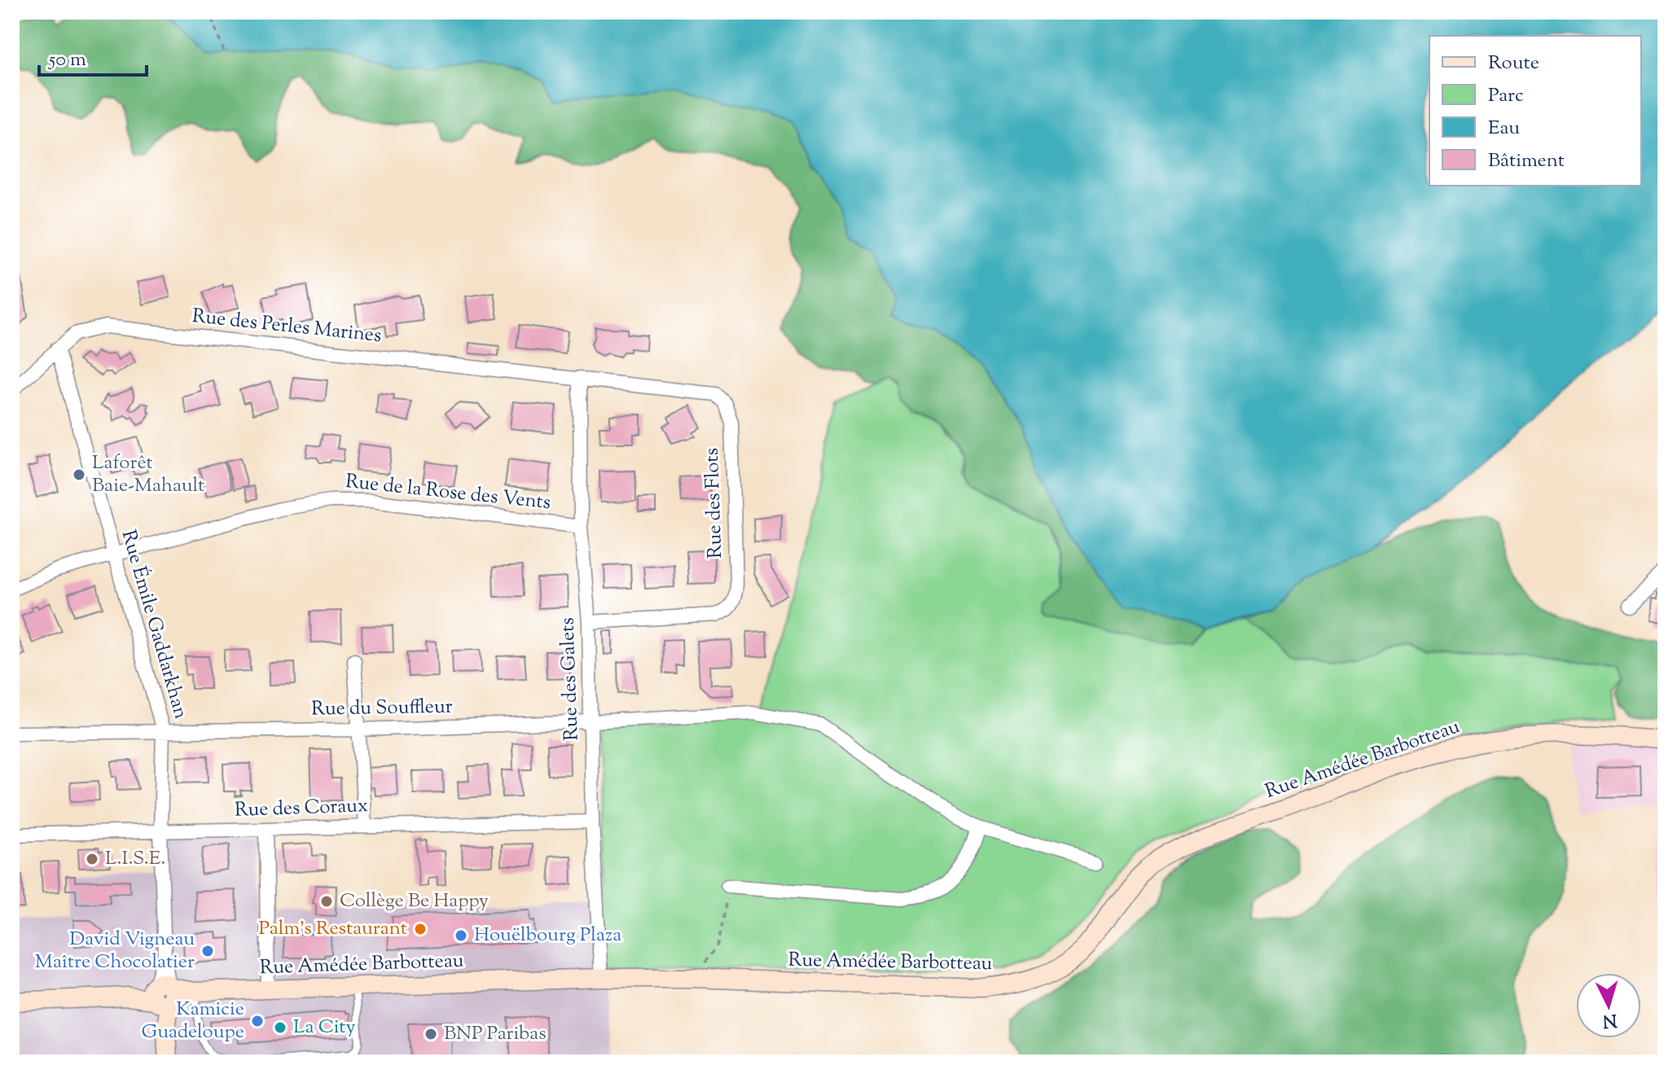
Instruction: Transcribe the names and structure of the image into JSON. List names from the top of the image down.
{
  "streets": {
    "street": [
      "Rue des Perles Marines",
      "Rue de la Rose des Vents",
      "Rue des Flots",
      "Rue Émile Gaddarkhan",
      "Rue des Galets",
      "Rue du Souffleur",
      "Rue Amédée Barbotteau",
      "Rue des Coraux"
    ]
  },
  "crossings": [
    ["Rue des Perles Marines", "Rue des Flots"],
    ["Rue des Perles Marines", "Rue Émile Gaddarkhan"],
    ["Rue des Perles Marines", "Rue des Galets"],
    ["Rue de la Rose des Vents", "Rue Émile Gaddarkhan"],
    ["Rue de la Rose des Vents", "Rue des Galets"],
    ["Rue des Flots", "Rue des Galets"],
    ["Rue Émile Gaddarkhan", "Rue du Souffleur"],
    ["Rue Émile Gaddarkhan", "Rue Amédée Barbotteau"],
    ["Rue Émile Gaddarkhan", "Rue des Coraux"],
    ["Rue des Galets", "Rue du Souffleur"],
    ["Rue des Galets", "Rue Amédée Barbotteau"],
    ["Rue des Galets", "Rue des Coraux"]
  ],
  "places": [
    "Laforêt Baie-Mahault",
    "L.I.S.E.",
    "Collège Be Happy",
    "Palm's Restaurant",
    "Houëlbourg Plaza",
    "David Vigneau Maître Chocolatier",
    "Kamicie Guadeloupe",
    "La City",
    "BNP Paribas"
  ],
  "legend": [
    "Route",
    "Parc",
    "Eau",
    "Bâtiment"
  ],
  "scale_bar": "50 m",
  "north": "bottom"
}
